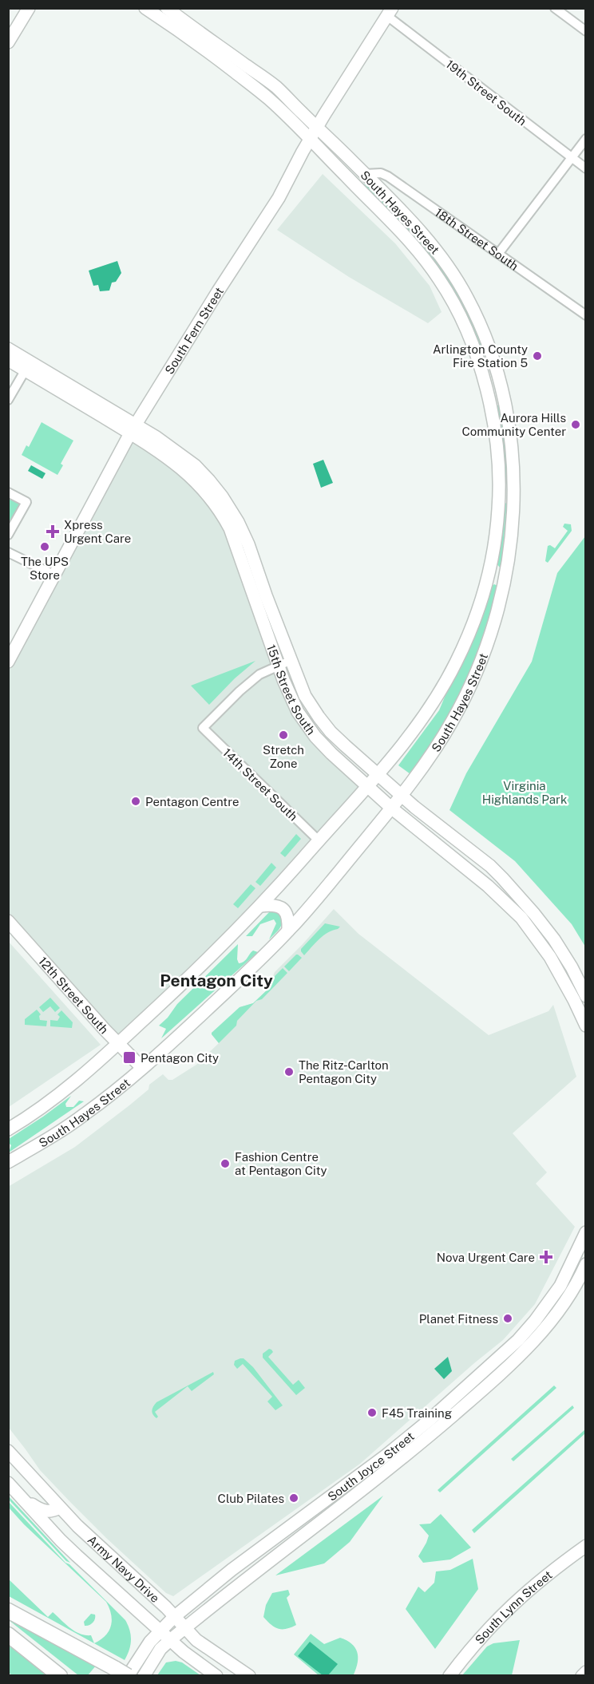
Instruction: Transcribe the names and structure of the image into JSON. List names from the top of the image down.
{
  "streets": {
    "main road": [
      "South Hayes Street",
      "South Fern Street",
      "15th Street South",
      "12th Street South",
      "South Joyce Street",
      "Army Navy Drive",
      "South Lynn Street"
    ],
    "street": ["19th Street South", "18th Street South", "14th Street South"]
  },
  "crossings": [
    ["19th Street South", "South Fern Street"],
    ["South Hayes Street", "18th Street South"],
    ["South Hayes Street", "South Fern Street"],
    ["South Hayes Street", "15th Street South"],
    ["South Hayes Street", "14th Street South"],
    ["South Hayes Street", "12th Street South"],
    ["South Fern Street", "15th Street South"],
    ["15th Street South", "14th Street South"],
    ["South Joyce Street", "Army Navy Drive"]
  ],
  "districts": ["Pentagon City"],
  "parks": ["Virginia Highlands Park"],
  "places": {
    "other": [
      "Arlington County Fire Station 5",
      "Aurora Hills Community Center",
      "The UPS Store",
      "Stretch Zone",
      "Pentagon Centre",
      "The Ritz-Carlton Pentagon City",
      "Fashion Centre at Pentagon City",
      "Planet Fitness",
      "F45 Training",
      "Club Pilates"
    ],
    "health": ["Xpress Urgent Care", "Nova Urgent Care"],
    "transit": ["Pentagon City"]
  }
}
